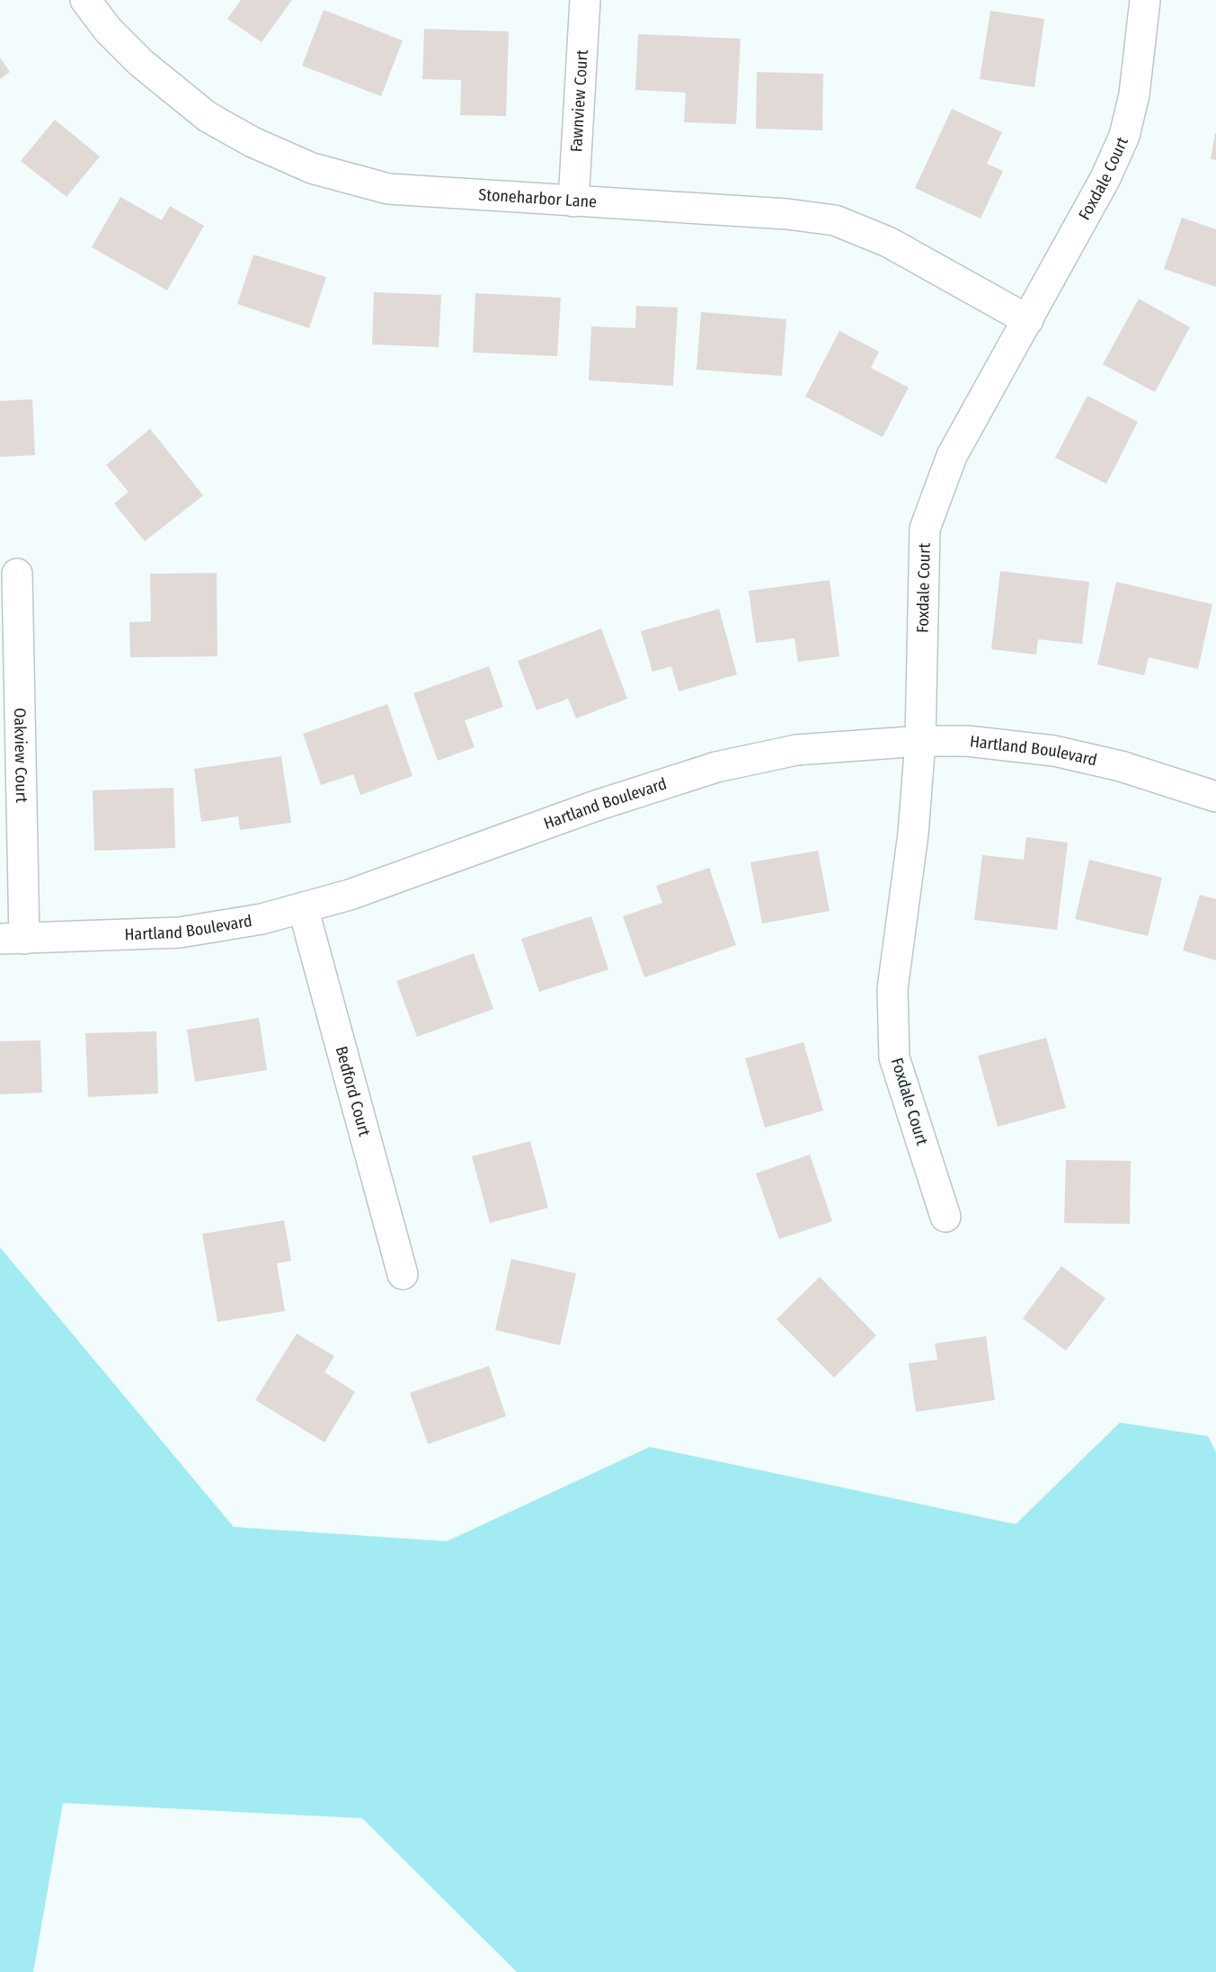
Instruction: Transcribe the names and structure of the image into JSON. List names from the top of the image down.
{
  "streets": {
    "street": [
      "Fawnview Court",
      "Foxdale Court",
      "Stoneharbor Lane",
      "Hartland Boulevard",
      "Oakview Court",
      "Bedford Court"
    ]
  },
  "crossings": [
    ["Fawnview Court", "Stoneharbor Lane"],
    ["Foxdale Court", "Stoneharbor Lane"],
    ["Foxdale Court", "Hartland Boulevard"],
    ["Hartland Boulevard", "Oakview Court"],
    ["Hartland Boulevard", "Bedford Court"]
  ]
}
